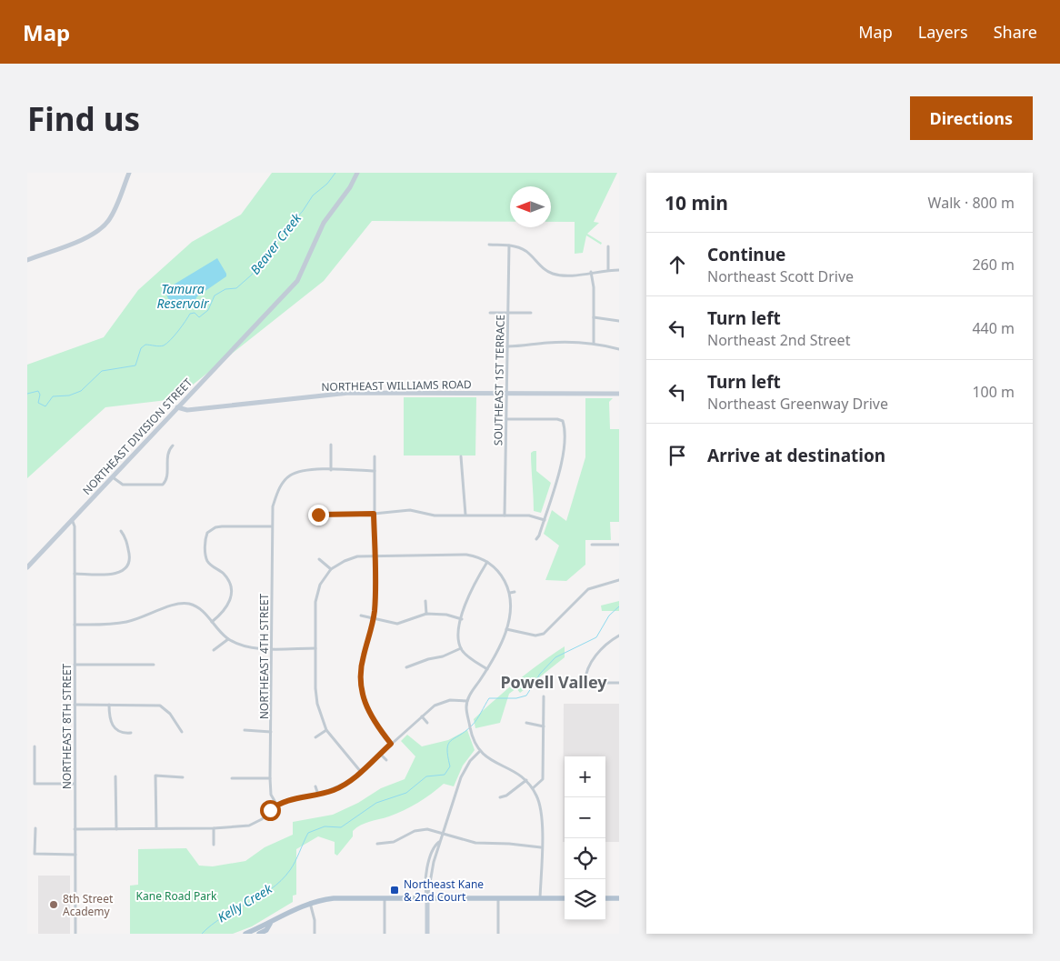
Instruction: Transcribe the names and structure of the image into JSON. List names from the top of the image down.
{
  "streets": {
    "street": [
      "SOUTHEAST 1ST TERRACE",
      "NORTHEAST WILLIAMS ROAD",
      "NORTHEAST DIVISION STREET",
      "NORTHEAST 4TH STREET",
      "NORTHEAST 8TH STREET"
    ]
  },
  "crossings": [
    ["SOUTHEAST 1ST TERRACE", "NORTHEAST WILLIAMS ROAD"],
    ["NORTHEAST WILLIAMS ROAD", "NORTHEAST DIVISION STREET"],
    ["NORTHEAST DIVISION STREET", "NORTHEAST 8TH STREET"]
  ],
  "districts": ["Powell Valley"],
  "water": ["Beaver Creek", "Tamura Reservoir", "Kelly Creek"],
  "parks": ["Kane Road Park"],
  "places": {
    "transit": ["Northeast Kane & 2nd Court"],
    "other": ["8th Street Academy"]
  },
  "north": "left",
  "page": {
    "header": "Map",
    "nav": ["Map", "Layers", "Share"],
    "buttons": "Directions",
    "title": "Find us",
    "heading": ["10 min", "Walk · 800 m"],
    "list": [
      ["Continue", "Northeast Scott Drive", "260 m"],
      ["Turn left", "Northeast 2nd Street", "440 m"],
      ["Turn left", "Northeast Greenway Drive", "100 m"],
      "Arrive at destination"
    ],
    "map_buttons": ["+", "−"]
  }
}
